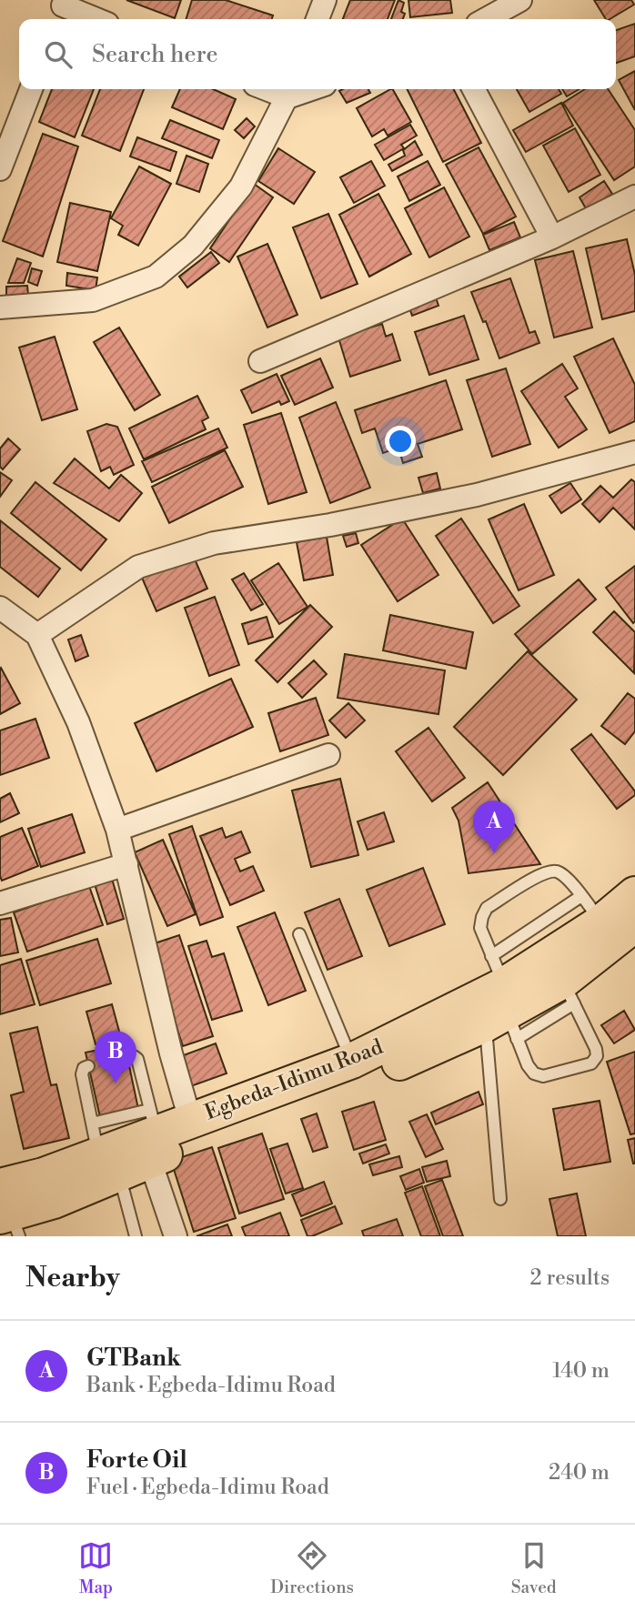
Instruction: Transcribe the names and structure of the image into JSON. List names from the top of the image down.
{
  "streets": {
    "main road": ["Egbeda-Idimu Road"]
  },
  "page": {
    "search": "Search here",
    "pins": ["A", "B"],
    "heading": ["Nearby", "2 results"],
    "list": [
      {
        "mark": "A",
        "name": "GTBank",
        "note": "Bank · Egbeda-Idimu Road",
        "value": "140 m"
      },
      {
        "mark": "B",
        "name": "Forte Oil",
        "note": "Fuel · Egbeda-Idimu Road",
        "value": "240 m"
      }
    ],
    "nav": ["Map", "Directions", "Saved"]
  }
}
